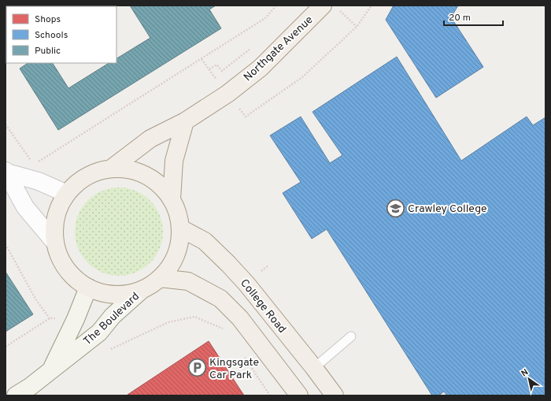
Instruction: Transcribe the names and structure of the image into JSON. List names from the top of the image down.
{
  "streets": {
    "main road": ["Northgate Avenue", "College Road"],
    "street": ["The Boulevard"]
  },
  "places": {
    "school or university": ["Crawley College"],
    "parking": ["Kingsgate Car Park"]
  },
  "legend": ["Shops", "Schools", "Public"],
  "scale_bar": "20 m",
  "north": "top left"
}
